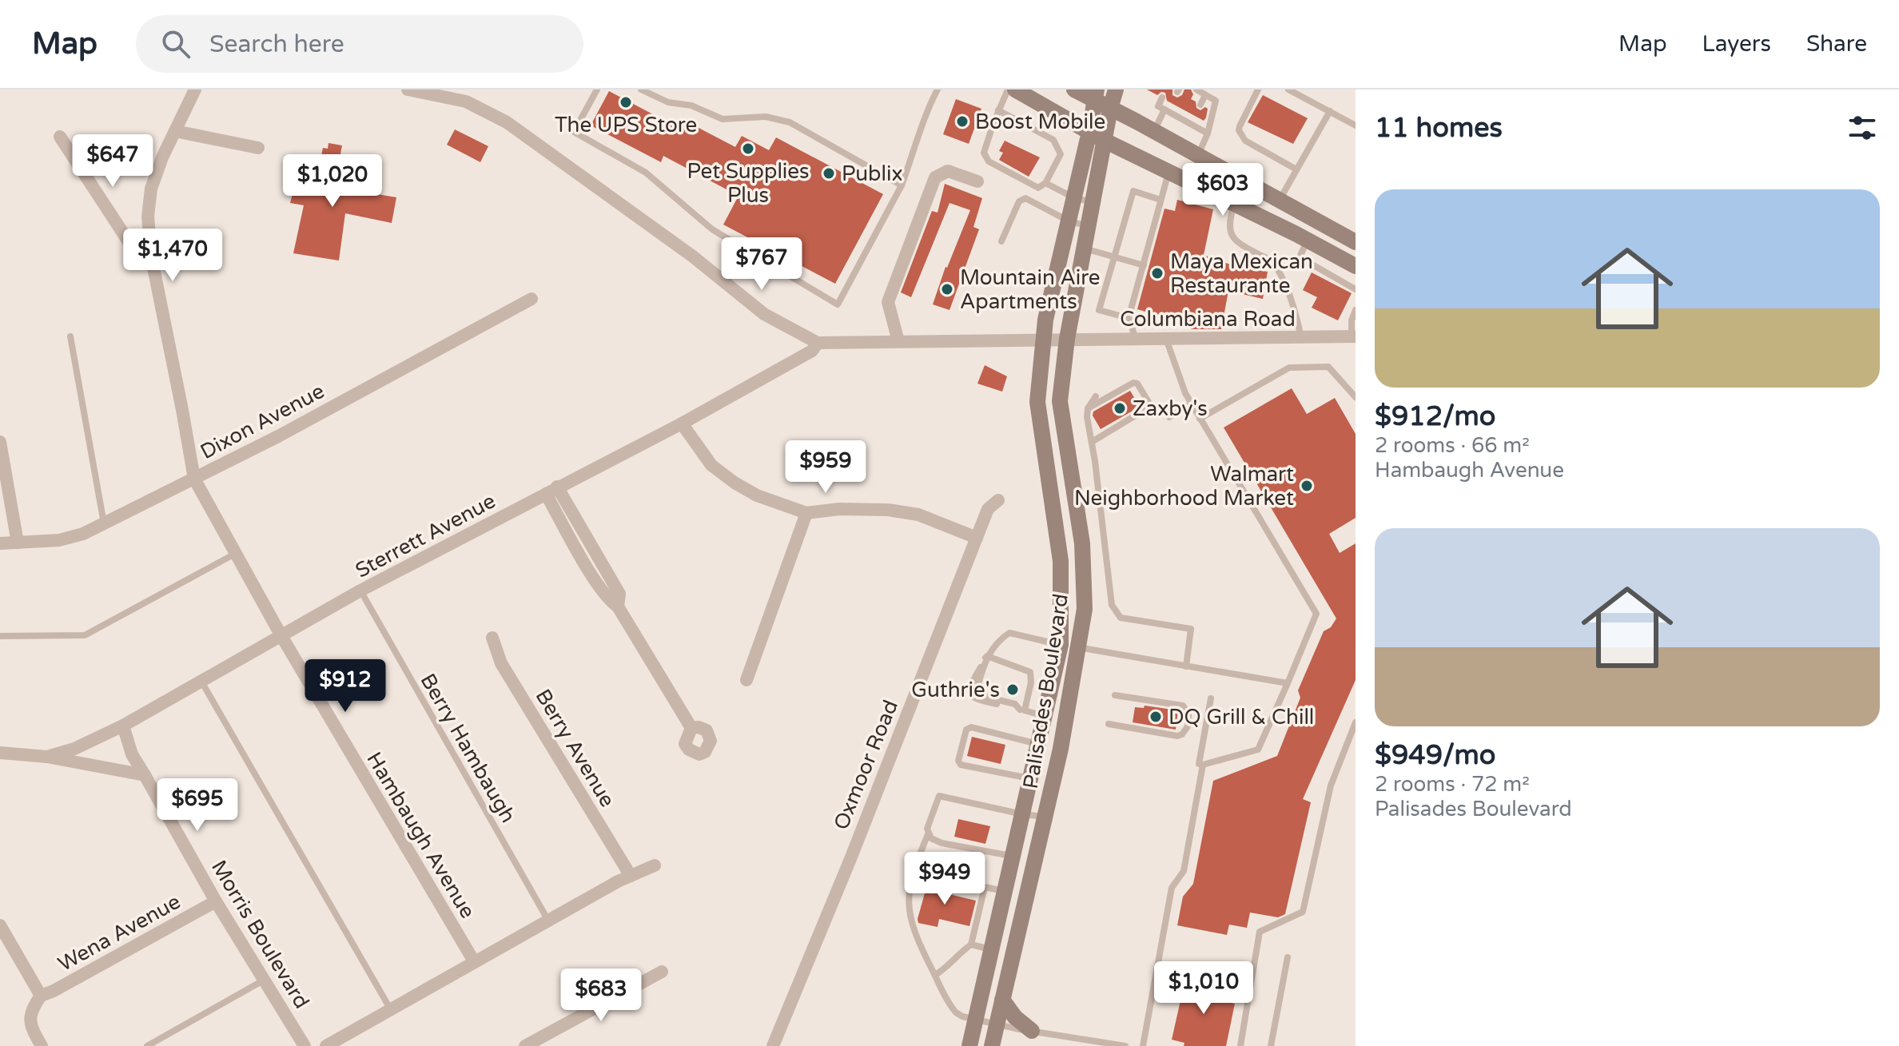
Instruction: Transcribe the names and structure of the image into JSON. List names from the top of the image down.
{
  "streets": {
    "main road": ["Palisades Boulevard"],
    "street": [
      "Columbiana Road",
      "Dixon Avenue",
      "Sterrett Avenue",
      "Berry Avenue",
      "Oxmoor Road",
      "Hambaugh Avenue",
      "Wena Avenue",
      "Morris Boulevard"
    ],
    "lane": ["Berry Hambaugh"]
  },
  "crossings": [
    ["Columbiana Road", "Sterrett Avenue"],
    ["Columbiana Road", "Palisades Boulevard"],
    ["Dixon Avenue", "Hambaugh Avenue"],
    ["Sterrett Avenue", "Berry Hambaugh"],
    ["Sterrett Avenue", "Hambaugh Avenue"],
    ["Sterrett Avenue", "Morris Boulevard"],
    ["Wena Avenue", "Morris Boulevard"]
  ],
  "places": [
    "The UPS Store",
    "Boost Mobile",
    "Pet Supplies Plus",
    "Publix",
    "Maya Mexican Restaurante",
    "Mountain Aire Apartments",
    "Zaxby's",
    "Walmart Neighborhood Market",
    "Guthrie's",
    "DQ Grill & Chill"
  ],
  "page": {
    "header": "Map",
    "search": "Search here",
    "nav": ["Map", "Layers", "Share"],
    "heading": "11 homes",
    "price": [
      "$647",
      "$1,020",
      "$603",
      "$1,470",
      "$767",
      "$959",
      "$912",
      "$695",
      "$949",
      "$1,010",
      "$683"
    ],
    "list": [
      {
        "name": "$912/mo",
        "note": "2 rooms · 66 m² · Hambaugh Avenue"
      },
      {
        "name": "$949/mo",
        "note": "2 rooms · 72 m² · Palisades Boulevard"
      }
    ]
  }
}
